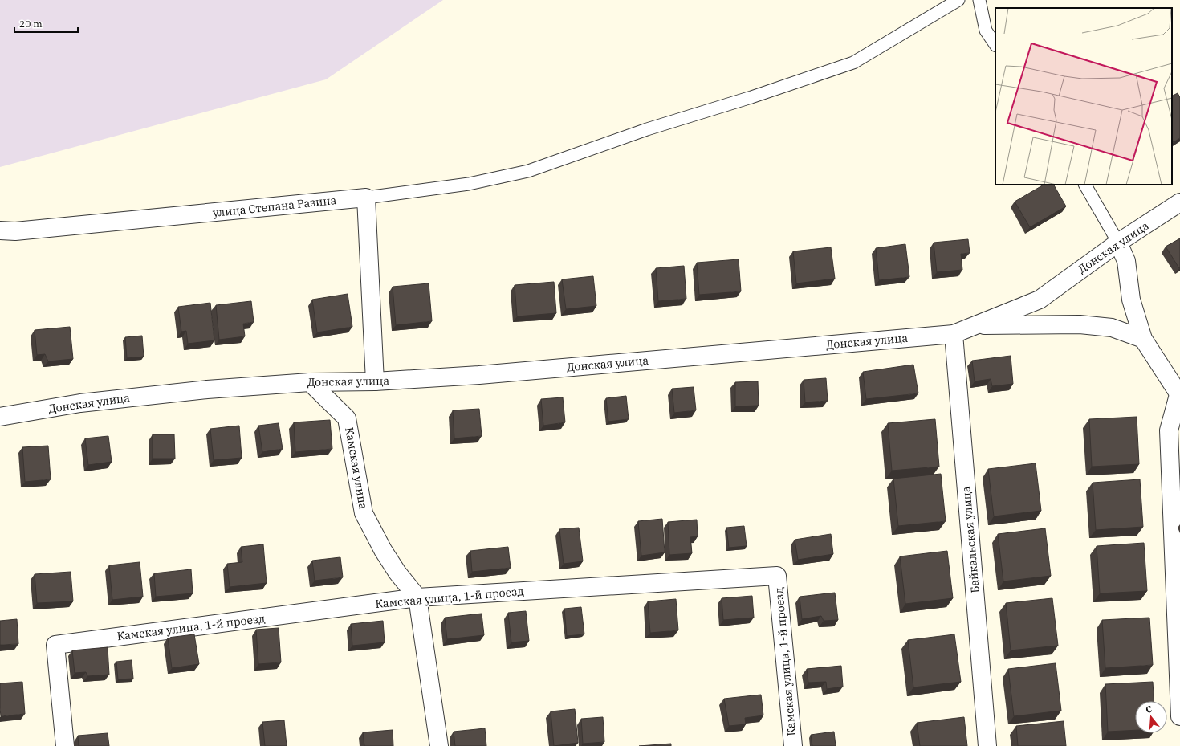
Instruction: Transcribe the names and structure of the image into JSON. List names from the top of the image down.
{
  "streets": {
    "street": [
      "улица Степана Разина",
      "Донская улица",
      "Камская улица",
      "Байкальская улица",
      "Камская улица, 1-й проезд"
    ]
  },
  "crossings": [
    ["Донская улица", "Камская улица"],
    ["Донская улица", "Байкальская улица"],
    ["Камская улица", "Камская улица, 1-й проезд"]
  ],
  "scale_bar": "20 m",
  "north": "top"
}
